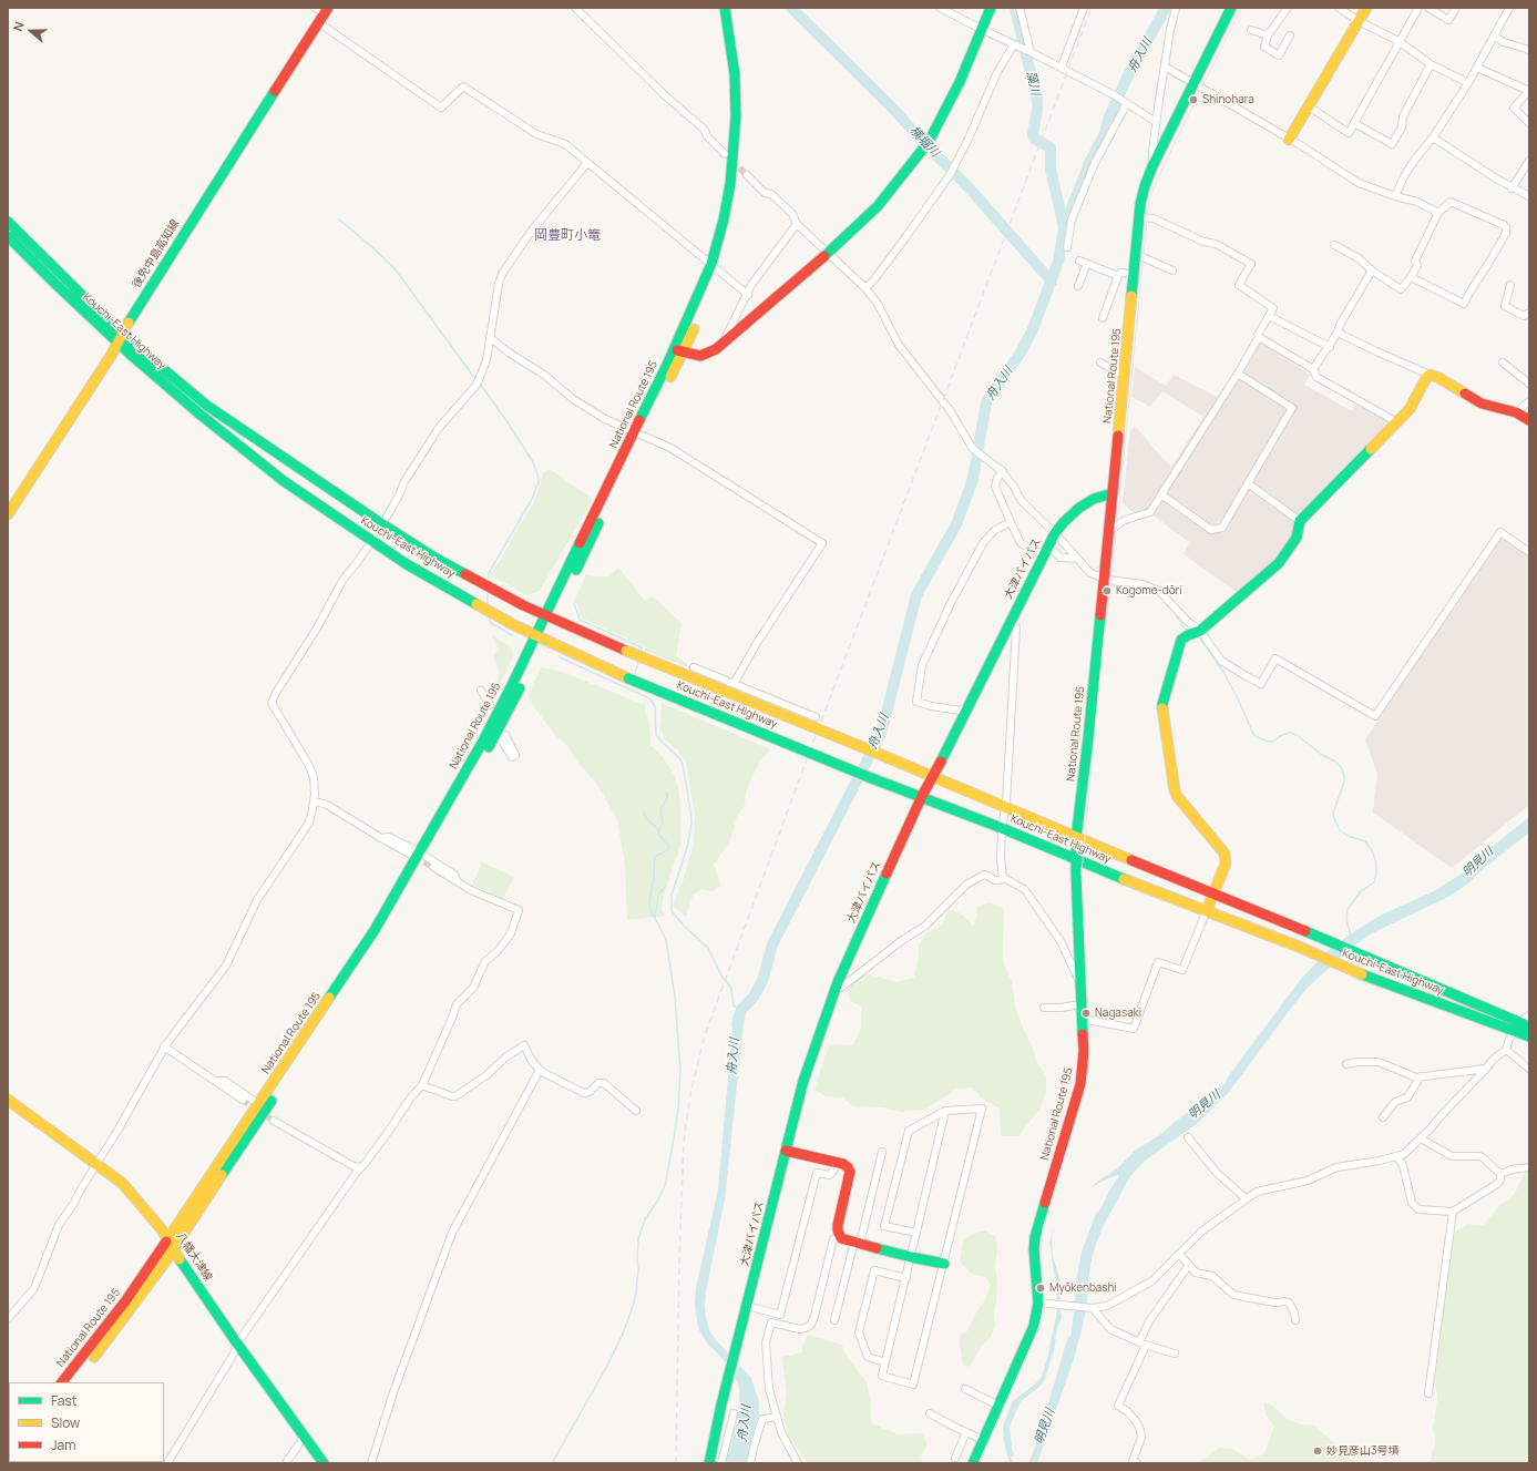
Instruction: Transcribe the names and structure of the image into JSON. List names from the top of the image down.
{
  "streets": {
    "main road": [
      "後免中島高知線",
      "Kouchi-East Highway",
      "National Route 195",
      "大津バイパス",
      "八幡大津線"
    ]
  },
  "crossings": [
    ["後免中島高知線", "Kouchi-East Highway"],
    ["Kouchi-East Highway", "National Route 195"],
    ["Kouchi-East Highway", "大津バイパス"],
    ["National Route 195", "大津バイパス"],
    ["National Route 195", "八幡大津線"]
  ],
  "districts": ["岡豊町小篭"],
  "water": [
    "舟入川",
    "藻川",
    "横堀川",
    "明見川"
  ],
  "places": [
    "Shinohara",
    "Kogome-dōri",
    "Nagasaki",
    "Myōkenbashi",
    "妙見彦山3号墳"
  ],
  "legend": ["Fast", "Slow", "Jam"],
  "north": "left"
}
